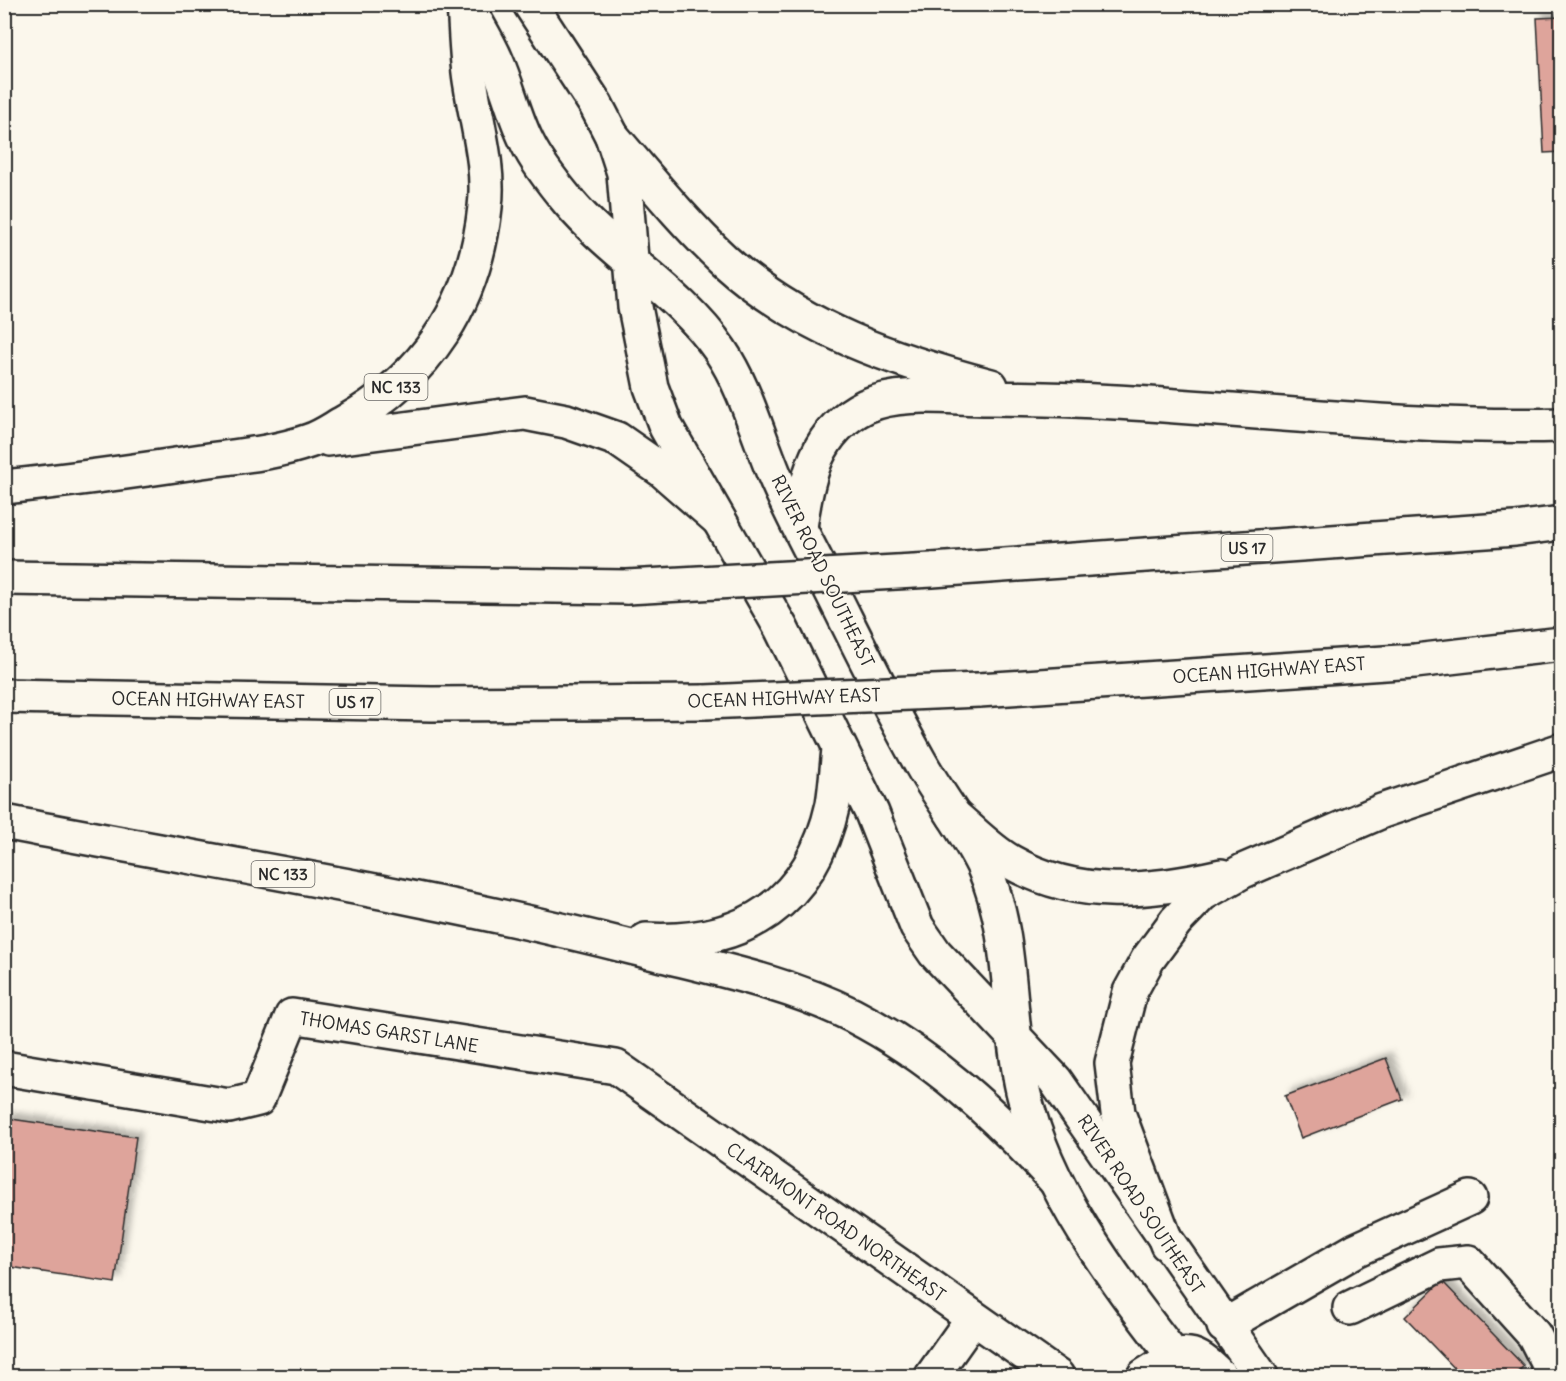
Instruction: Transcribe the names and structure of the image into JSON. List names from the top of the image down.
{
  "streets": {
    "main road": [
      "NC 133",
      "US 17",
      "RIVER ROAD SOUTHEAST",
      "OCEAN HIGHWAY EAST",
      "THOMAS GARST LANE",
      "CLAIRMONT ROAD NORTHEAST"
    ]
  },
  "crossings": [
    ["NC 133", "RIVER ROAD SOUTHEAST"],
    ["THOMAS GARST LANE", "CLAIRMONT ROAD NORTHEAST"]
  ]
}
